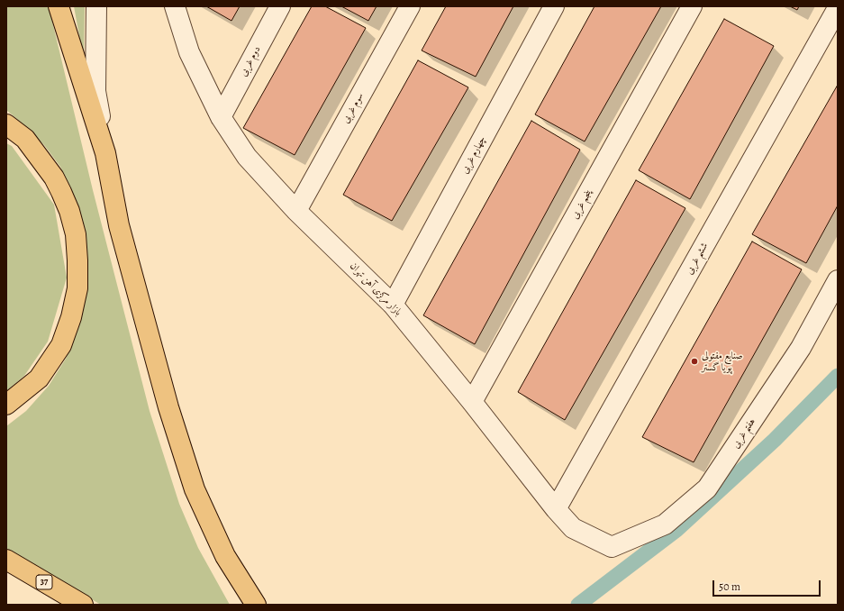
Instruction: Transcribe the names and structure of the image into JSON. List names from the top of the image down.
{
  "streets": {
    "highway": ["37"],
    "lane": [
      "دوم غربی",
      "سوم غربی",
      "چهارم غربی",
      "پنجم غربی",
      "ششم غربی",
      "بازار مرکزی آهن تهران",
      "هفتم غربی"
    ]
  },
  "crossings": [
    ["دوم غربی", "بازار مرکزی آهن تهران"],
    ["سوم غربی", "بازار مرکزی آهن تهران"],
    ["چهارم غربی", "بازار مرکزی آهن تهران"],
    ["پنجم غربی", "بازار مرکزی آهن تهران"],
    ["ششم غربی", "بازار مرکزی آهن تهران"],
    ["بازار مرکزی آهن تهران", "هفتم غربی"]
  ],
  "places": ["صنایع مفتولی پویا گستر"],
  "scale_bar": "50 m"
}
